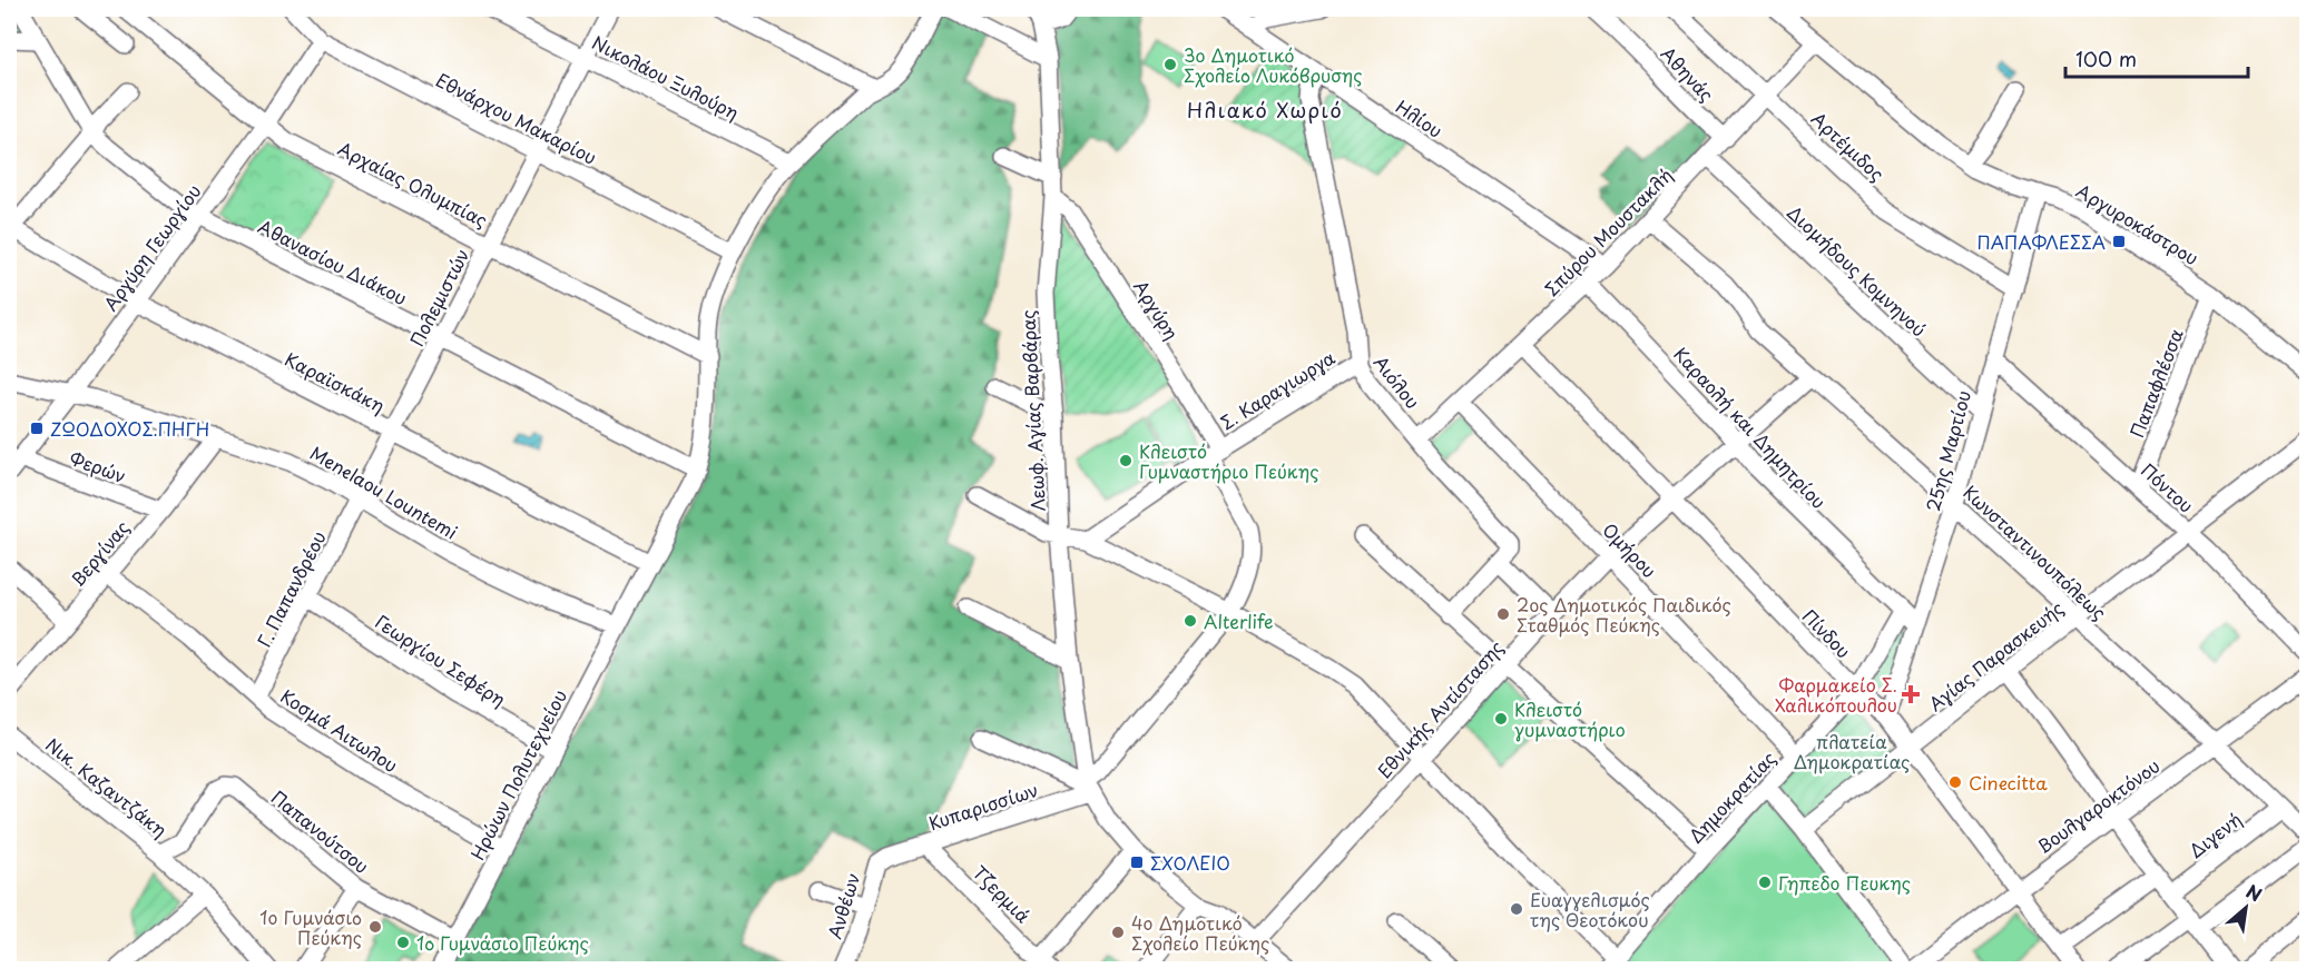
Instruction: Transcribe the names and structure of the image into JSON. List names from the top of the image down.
{
  "streets": {
    "street": [
      "Αθηνάς",
      "Νικολάου Ξυλούρη",
      "Εθνάρχου Μακαρίου",
      "Ηλίου",
      "Αρτέμιδος",
      "Αρχαίας Ολυμπίας",
      "Αργυροκάστρου",
      "Σπύρου Μουστακλή",
      "Αργύρη Γεωργίου",
      "Αθανασίου Διάκου",
      "Διομήδους Κομνηνού",
      "Πολεμιστών",
      "Αργύρη",
      "Καραϊσκάκη",
      "Αιόλου",
      "Παπαφλέσσα",
      "Σ. Καραγιωργα",
      "Λεωφ. Αγίας Βαρβάρας",
      "Καραολή και Δημητρίου",
      "25ης Μαρτίου",
      "Φερών",
      "Πόντου",
      "Menelaou Lountemi",
      "Ομήρου",
      "Κωνσταντινουπόλεως",
      "Βεργίνας",
      "Γ. Παπανδρέου",
      "Πίνδου",
      "Αγίας Παρασκευής",
      "Γεωργίου Σεφέρη",
      "Εθνικής Αντίστασης",
      "Κοσμά Αιτωλου",
      "Ηρώων Πολυτεχνείου",
      "Νικ. Καζαντζάκη",
      "Δημοκρατίας",
      "Κυπαρισσίων",
      "Βουλγαροκτόνου",
      "Παπανούτσου",
      "Διγενή",
      "Τζερμιά",
      "Ανθέων"
    ]
  },
  "crossings": [
    ["Αθηνάς", "Σπύρου Μουστακλή"],
    ["Νικολάου Ξυλούρη", "Πολεμιστών"],
    ["Νικολάου Ξυλούρη", "Ηρώων Πολυτεχνείου"],
    ["Εθνάρχου Μακαρίου", "Αργύρη Γεωργίου"],
    ["Εθνάρχου Μακαρίου", "Πολεμιστών"],
    ["Εθνάρχου Μακαρίου", "Ηρώων Πολυτεχνείου"],
    ["Ηλίου", "Αιόλου"],
    ["Αρτέμιδος", "Σπύρου Μουστακλή"],
    ["Αρτέμιδος", "25ης Μαρτίου"],
    ["Αρχαίας Ολυμπίας", "Αργύρη Γεωργίου"],
    ["Αρχαίας Ολυμπίας", "Πολεμιστών"],
    ["Αρχαίας Ολυμπίας", "Ηρώων Πολυτεχνείου"],
    ["Αργυροκάστρου", "Σπύρου Μουστακλή"],
    ["Αργυροκάστρου", "Παπαφλέσσα"],
    ["Αργυροκάστρου", "25ης Μαρτίου"],
    ["Σπύρου Μουστακλή", "Διομήδους Κομνηνού"],
    ["Σπύρου Μουστακλή", "Αιόλου"],
    ["Σπύρου Μουστακλή", "Καραολή και Δημητρίου"],
    ["Σπύρου Μουστακλή", "Ομήρου"],
    ["Σπύρου Μουστακλή", "Κωνσταντινουπόλεως"],
    ["Σπύρου Μουστακλή", "Πίνδου"],
    ["Αργύρη Γεωργίου", "Αθανασίου Διάκου"],
    ["Αργύρη Γεωργίου", "Καραϊσκάκη"],
    ["Αργύρη Γεωργίου", "Φερών"],
    ["Αργύρη Γεωργίου", "Menelaou Lountemi"],
    ["Αθανασίου Διάκου", "Πολεμιστών"],
    ["Αθανασίου Διάκου", "Ηρώων Πολυτεχνείου"],
    ["Διομήδους Κομνηνού", "25ης Μαρτίου"],
    ["Πολεμιστών", "Καραϊσκάκη"],
    ["Πολεμιστών", "Menelaou Lountemi"],
    ["Πολεμιστών", "Γ. Παπανδρέου"],
    ["Αργύρη", "Σ. Καραγιωργα"],
    ["Αργύρη", "Λεωφ. Αγίας Βαρβάρας"],
    ["Αργύρη", "Κυπαρισσίων"],
    ["Καραϊσκάκη", "Ηρώων Πολυτεχνείου"],
    ["Αιόλου", "Σ. Καραγιωργα"],
    ["Παπαφλέσσα", "Πόντου"],
    ["Λεωφ. Αγίας Βαρβάρας", "Κυπαρισσίων"],
    ["Καραολή και Δημητρίου", "25ης Μαρτίου"],
    ["Καραολή και Δημητρίου", "Εθνικής Αντίστασης"],
    ["Καραολή και Δημητρίου", "Δημοκρατίας"],
    ["25ης Μαρτίου", "Πόντου"],
    ["25ης Μαρτίου", "Κωνσταντινουπόλεως"],
    ["25ης Μαρτίου", "Πίνδου"],
    ["Φερών", "Βεργίνας"],
    ["Πόντου", "Αγίας Παρασκευής"],
    ["Menelaou Lountemi", "Βεργίνας"],
    ["Menelaou Lountemi", "Γ. Παπανδρέου"],
    ["Menelaou Lountemi", "Ηρώων Πολυτεχνείου"],
    ["Ομήρου", "Εθνικής Αντίστασης"],
    ["Ομήρου", "Δημοκρατίας"],
    ["Κωνσταντινουπόλεως", "Αγίας Παρασκευής"],
    ["Κωνσταντινουπόλεως", "Εθνικής Αντίστασης"],
    ["Κωνσταντινουπόλεως", "Βουλγαροκτόνου"],
    ["Κωνσταντινουπόλεως", "Διγενή"],
    ["Βεργίνας", "Κοσμά Αιτωλου"],
    ["Γ. Παπανδρέου", "Γεωργίου Σεφέρη"],
    ["Γ. Παπανδρέου", "Κοσμά Αιτωλου"],
    ["Πίνδου", "Αγίας Παρασκευής"],
    ["Πίνδου", "Εθνικής Αντίστασης"],
    ["Πίνδου", "Δημοκρατίας"],
    ["Πίνδου", "Βουλγαροκτόνου"],
    ["Γεωργίου Σεφέρη", "Ηρώων Πολυτεχνείου"],
    ["Κοσμά Αιτωλου", "Ηρώων Πολυτεχνείου"],
    ["Ηρώων Πολυτεχνείου", "Παπανούτσου"],
    ["Νικ. Καζαντζάκη", "Παπανούτσου"],
    ["Κυπαρισσίων", "Τζερμιά"],
    ["Κυπαρισσίων", "Ανθέων"]
  ],
  "districts": ["Ηλιακό Χωριό"],
  "parks": ["πλατεία Δημοκρατίας"],
  "places": {
    "other": [
      "3ο Δημοτικό Σχολείο Λυκόβρυσης",
      "Κλειστό Γυμναστήριο Πεύκης",
      "2ος Δημοτικός Παιδικός Σταθμός Πεύκης",
      "Alterlife",
      "Κλειστό γυμναστήριο",
      "Cinecitta",
      "Γηπεδο Πευκης",
      "Ευαγγελισμός της Θεοτόκου",
      "1o Γυμνάσιο Πεύκης",
      "4o Δημοτικό Σχολείο Πεύκης",
      "1ο Γυμνάσιο Πεύκης"
    ],
    "transit": ["ΠΑΠΑΦΛΕΣΣΑ", "ΖΩΟΔΟΧΟΣ.ΠΗΓΗ", "ΣΧΟΛΕΙΟ"],
    "health": ["Φαρμακείο Σ. Χαλικόπουλου"]
  },
  "scale_bar": "100 m",
  "north": "top right"
}
